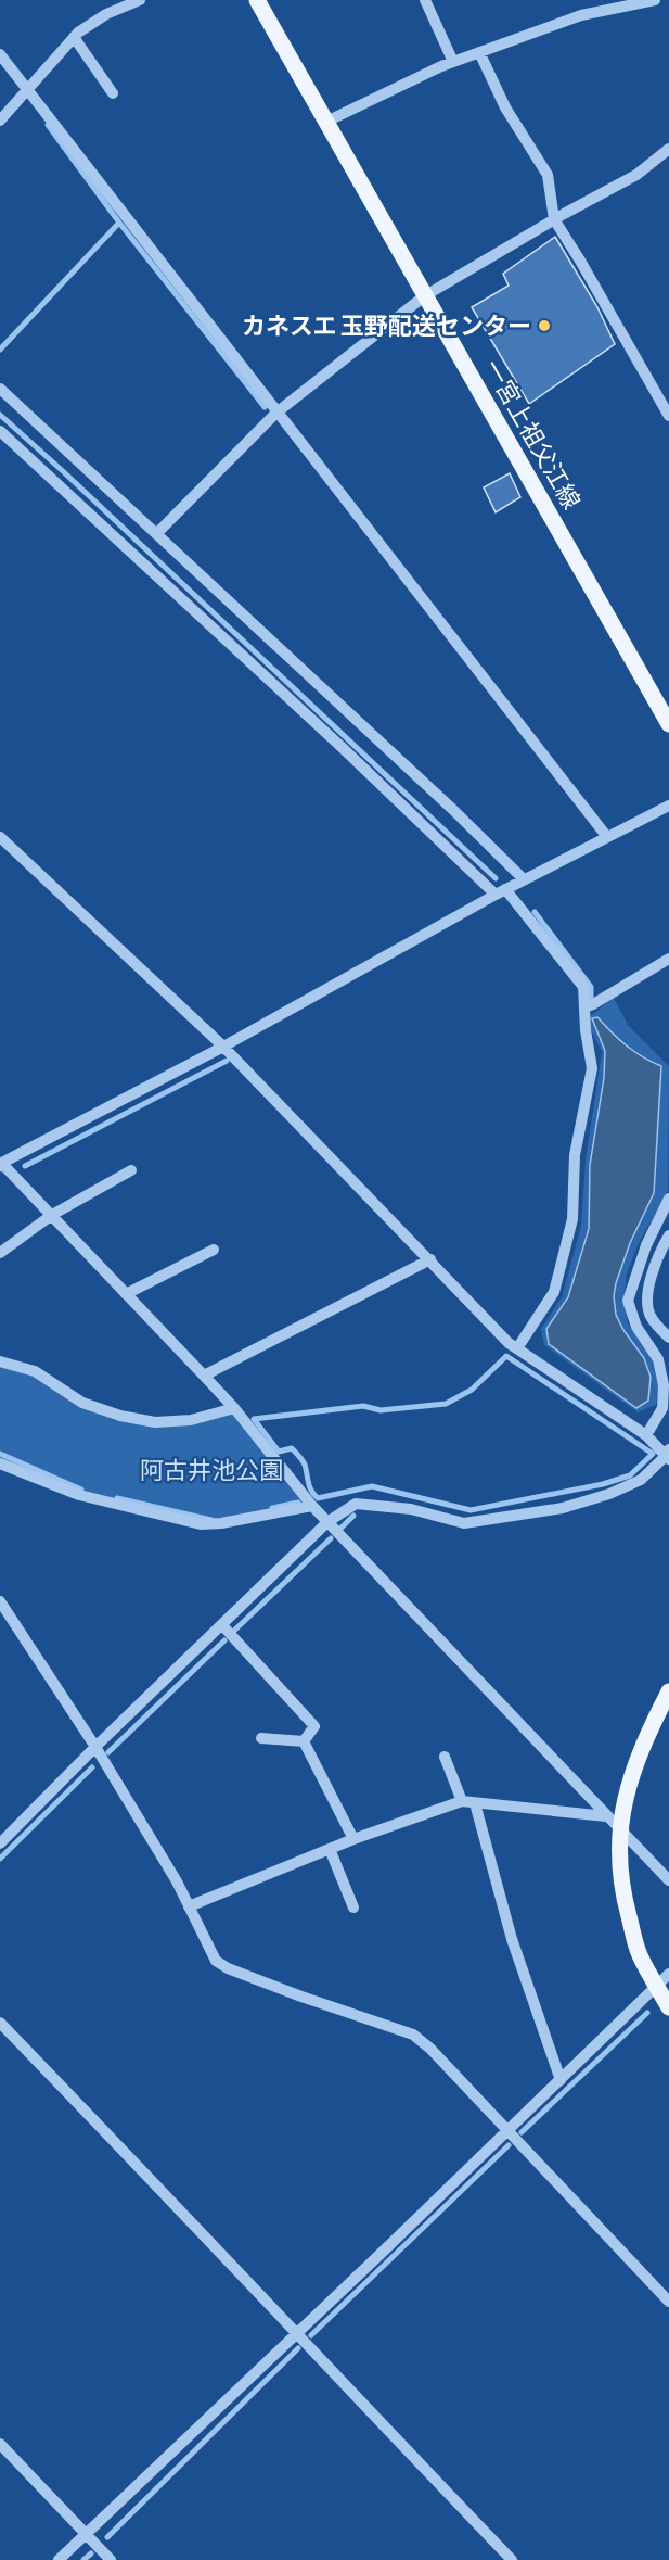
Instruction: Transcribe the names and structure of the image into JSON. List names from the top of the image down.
{
  "streets": {
    "main road": ["一宮上祖父江線"]
  },
  "parks": ["阿古井池公園"],
  "places": ["カネスエ 玉野配送センター"]
}
